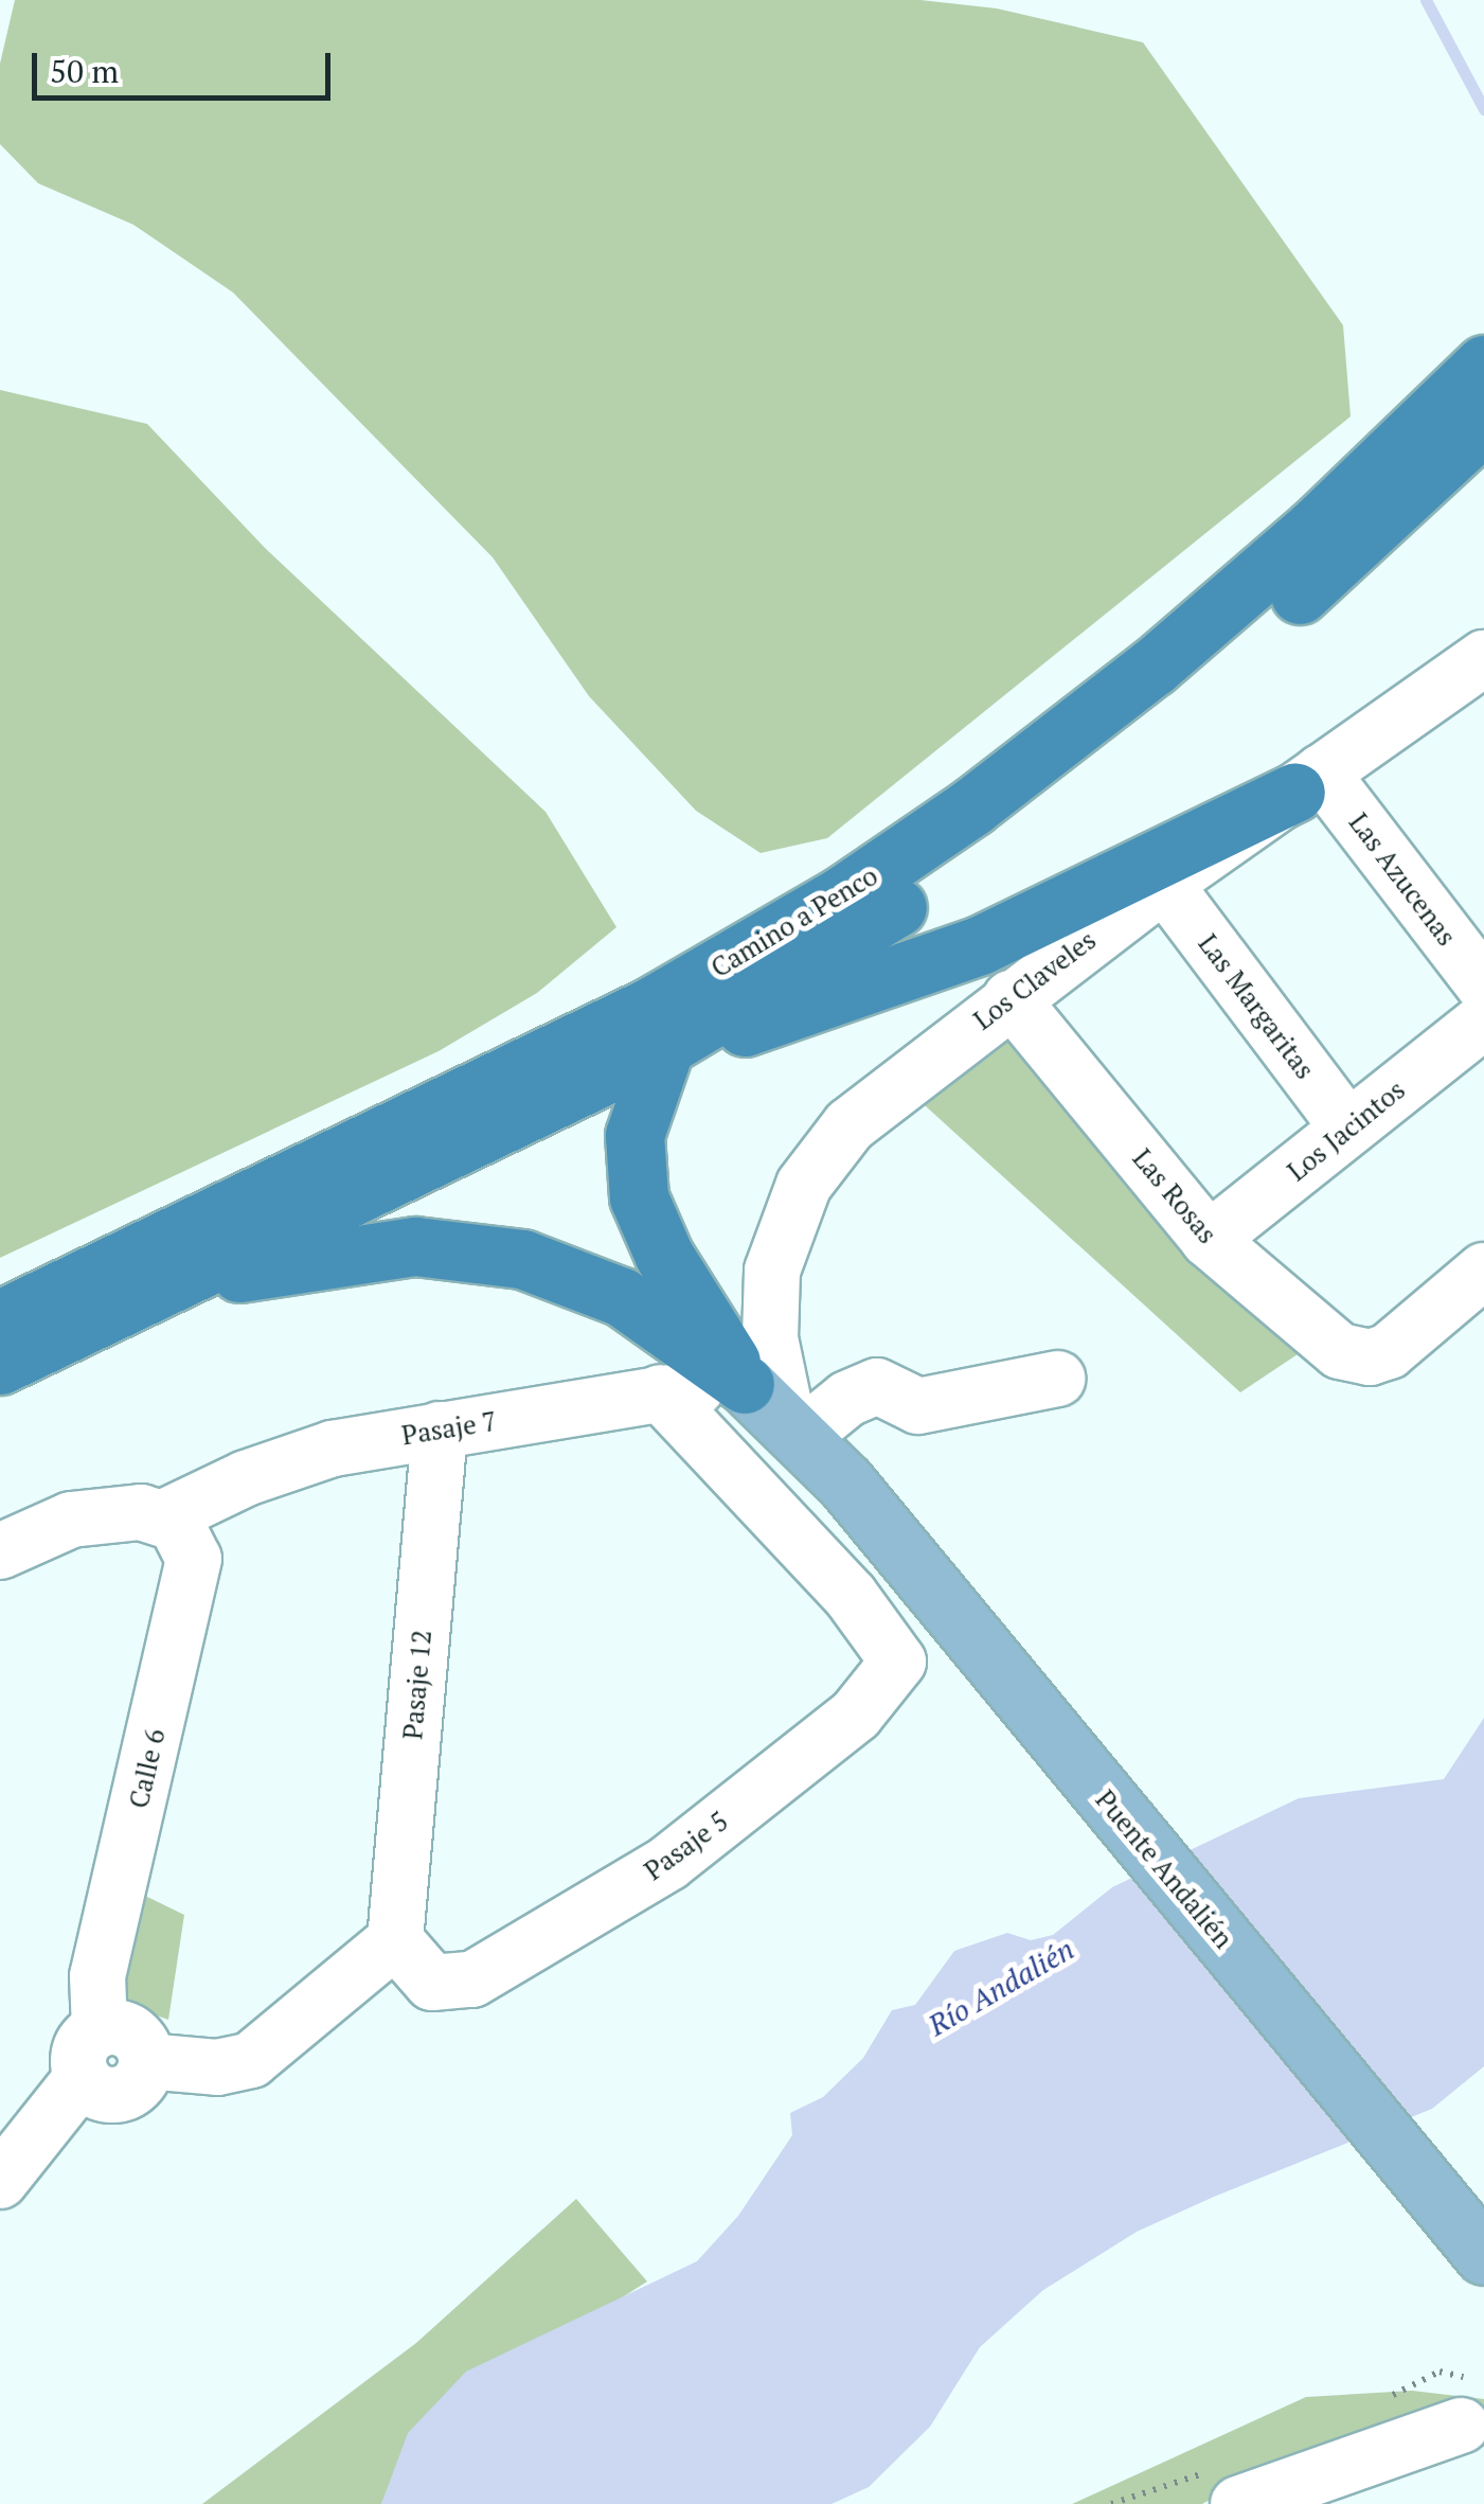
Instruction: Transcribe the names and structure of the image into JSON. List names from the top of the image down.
{
  "streets": {
    "highway": ["Camino a Penco"],
    "main road": ["Puente Andalién"],
    "street": [
      "Las Azucenas",
      "Los Claveles",
      "Las Margaritas",
      "Los Jacintos",
      "Las Rosas",
      "Pasaje 7",
      "Pasaje 12",
      "Calle 6",
      "Pasaje 5"
    ]
  },
  "crossings": [
    ["Las Azucenas", "Los Claveles"],
    ["Los Claveles", "Las Margaritas"],
    ["Los Claveles", "Las Rosas"],
    ["Los Claveles", "Pasaje 7"],
    ["Los Claveles", "Puente Andalién"],
    ["Las Margaritas", "Los Jacintos"],
    ["Los Jacintos", "Las Rosas"],
    ["Pasaje 7", "Pasaje 12"],
    ["Pasaje 7", "Calle 6"],
    ["Pasaje 7", "Pasaje 5"],
    ["Pasaje 7", "Puente Andalién"],
    ["Pasaje 12", "Pasaje 5"]
  ],
  "water": ["Río Andalién"],
  "scale_bar": "50 m"
}
